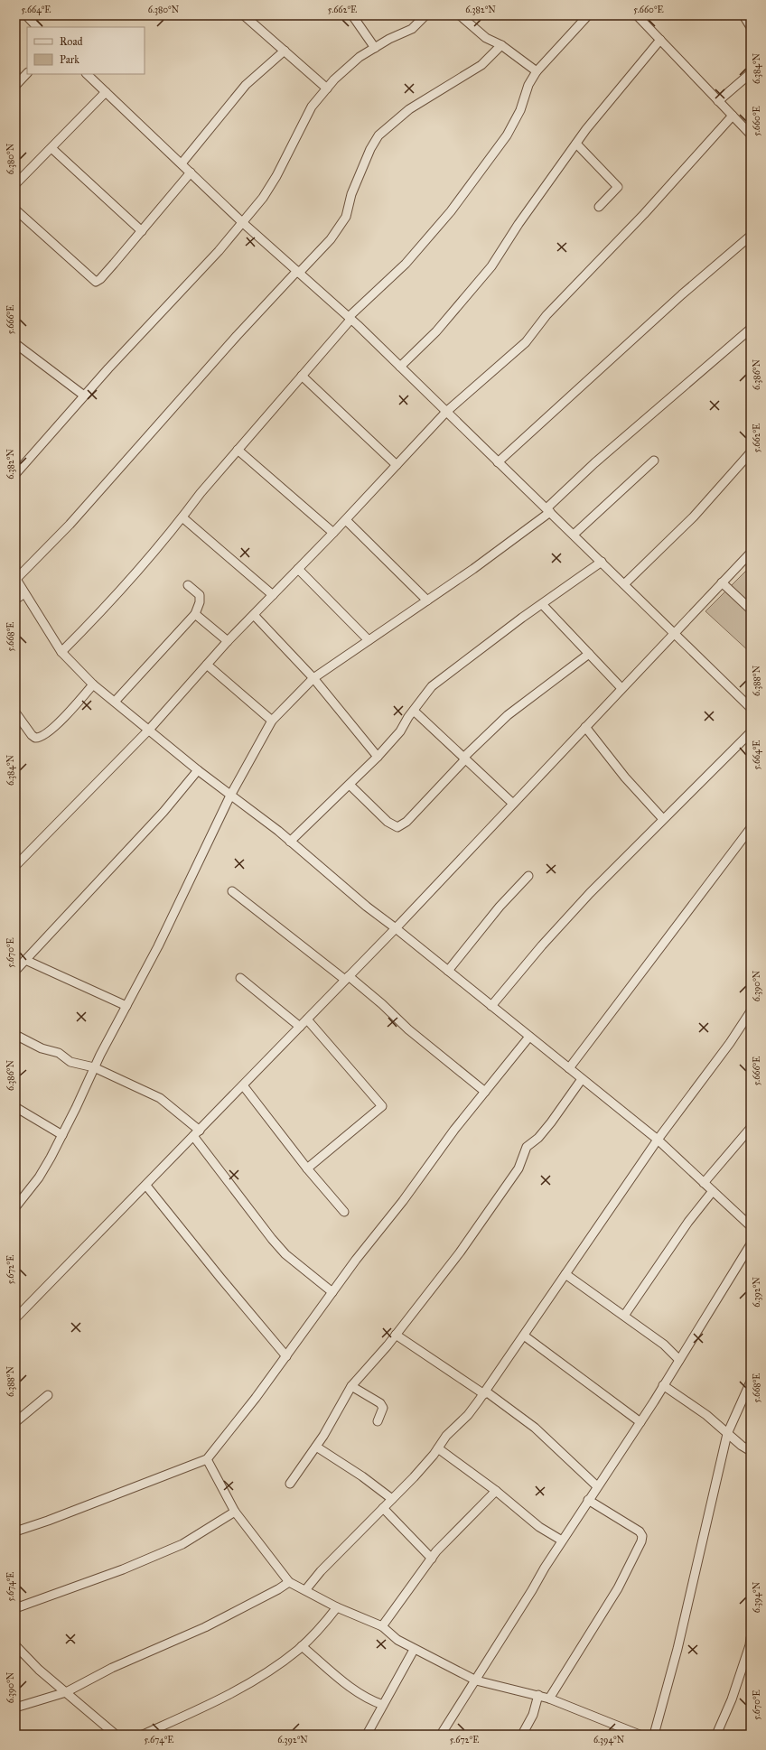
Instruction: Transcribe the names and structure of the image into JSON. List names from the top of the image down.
{
  "legend": ["Road", "Park"],
  "coordinates": [
    "5.664°E",
    "6.380°N",
    "5.662°E",
    "6.382°N",
    "5.660°E",
    "6.384°N",
    "5.666°E",
    "6.386°N",
    "5.668°E",
    "6.388°N",
    "5.670°E",
    "6.390°N",
    "5.672°E",
    "6.392°N",
    "5.674°E",
    "6.394°N"
  ]
}
